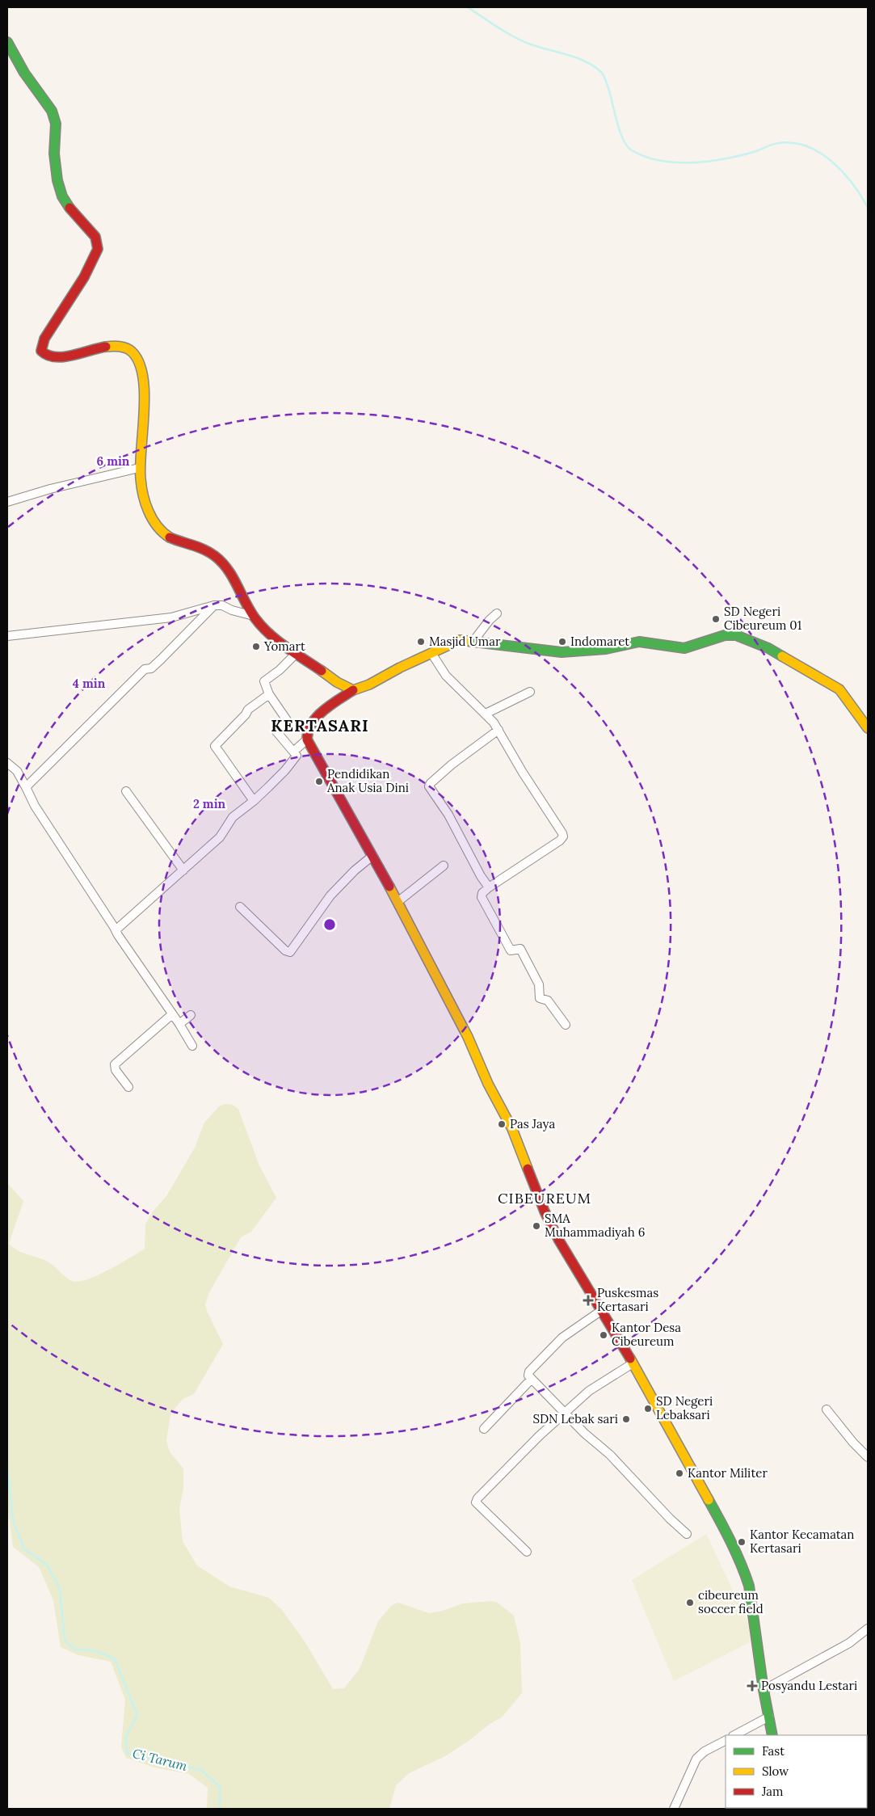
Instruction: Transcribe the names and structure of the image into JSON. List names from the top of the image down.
{
  "districts": ["KERTASARI", "CIBEUREUM"],
  "water": ["Ci Tarum"],
  "places": {
    "other": [
      "SD Negeri Cibeureum 01",
      "Masjid Umar",
      "Indomaret",
      "Yomart",
      "Pendidikan Anak Usia Dini",
      "Pas Jaya",
      "SMA Muhammadiyah 6",
      "Kantor Desa Cibeureum",
      "SD Negeri Lebaksari",
      "SDN Lebak sari",
      "Kantor Militer",
      "Kantor Kecamatan Kertasari",
      "cibeureum soccer field"
    ],
    "health": ["Puskesmas Kertasari", "Posyandu Lestari"]
  },
  "legend": ["Fast", "Slow", "Jam"],
  "rings": ["6 min", "4 min", "2 min"]
}
